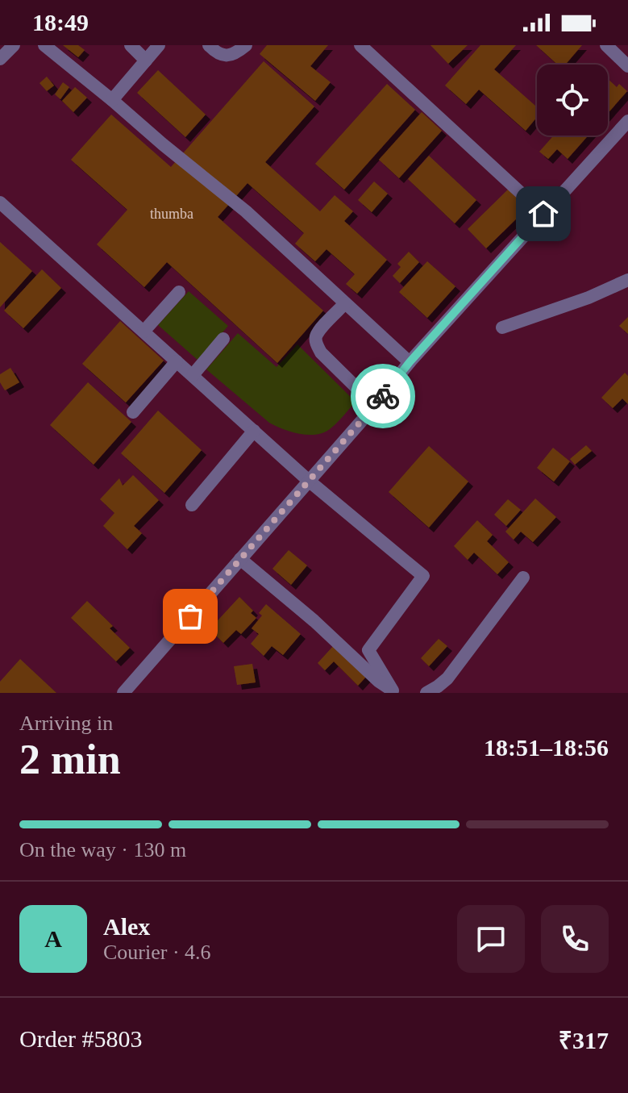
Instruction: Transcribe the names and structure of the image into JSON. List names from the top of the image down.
{
  "house_numbers": ["thumba"],
  "page": {
    "status": "18:49",
    "heading": ["2 min", "Arriving in", "18:51–18:56"],
    "panel": [
      "Alex",
      "Courier · 4.6",
      "Order #5803",
      "₹317"
    ],
    "bar": "On the way · 130 m",
    "round": "A"
  }
}
